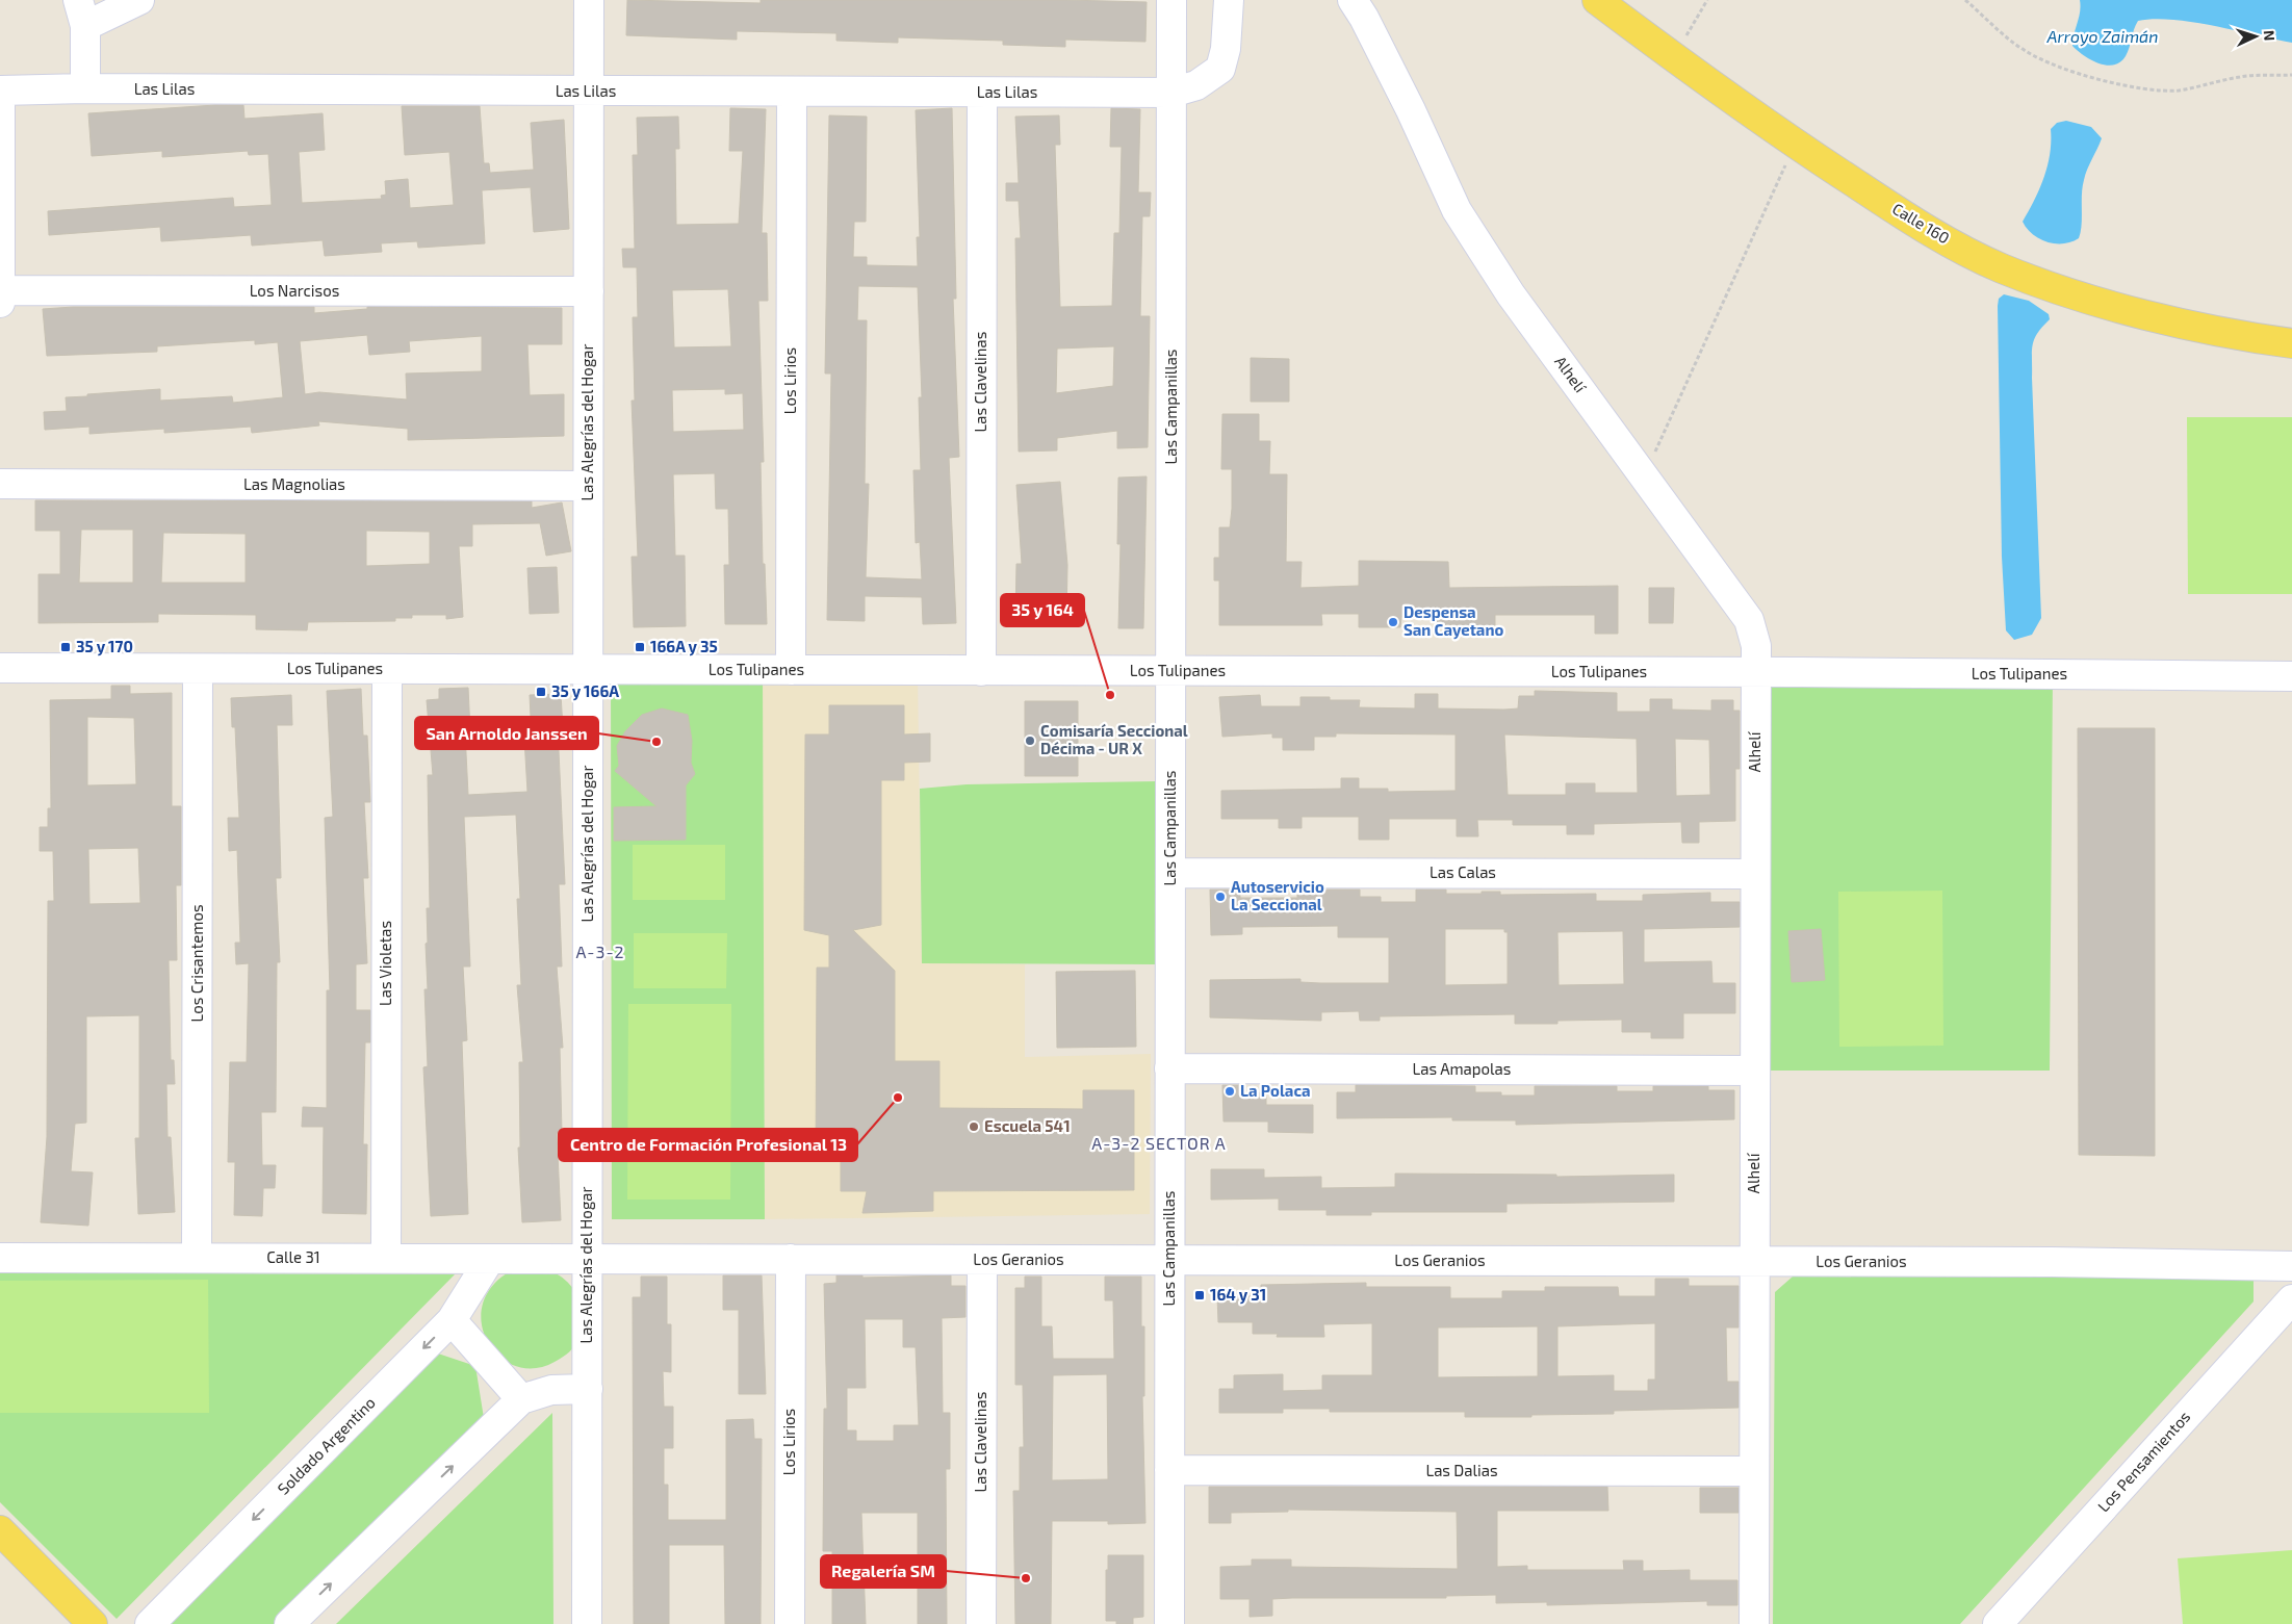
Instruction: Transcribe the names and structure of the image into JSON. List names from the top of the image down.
{
  "streets": {
    "main road": ["Calle 160"],
    "street": [
      "Las Lilas",
      "Los Narcisos",
      "Alhelí",
      "Los Lirios",
      "Las Clavelinas",
      "Las Campanillas",
      "Las Alegrías del Hogar",
      "Las Magnolias",
      "Los Tulipanes",
      "Las Calas",
      "Los Crisantemos",
      "Las Violetas",
      "Las Amapolas",
      "Calle 31",
      "Los Geranios",
      "Soldado Argentino",
      "Los Pensamientos",
      "Las Dalias"
    ]
  },
  "crossings": [
    ["Las Lilas", "Los Lirios"],
    ["Las Lilas", "Las Clavelinas"],
    ["Las Lilas", "Las Campanillas"],
    ["Las Lilas", "Las Alegrías del Hogar"],
    ["Los Narcisos", "Las Alegrías del Hogar"],
    ["Alhelí", "Los Tulipanes"],
    ["Alhelí", "Las Calas"],
    ["Alhelí", "Las Amapolas"],
    ["Alhelí", "Los Geranios"],
    ["Alhelí", "Las Dalias"],
    ["Los Lirios", "Los Tulipanes"],
    ["Los Lirios", "Los Geranios"],
    ["Las Clavelinas", "Los Tulipanes"],
    ["Las Clavelinas", "Los Geranios"],
    ["Las Campanillas", "Los Tulipanes"],
    ["Las Campanillas", "Las Calas"],
    ["Las Campanillas", "Las Amapolas"],
    ["Las Campanillas", "Los Geranios"],
    ["Las Campanillas", "Las Dalias"],
    ["Las Alegrías del Hogar", "Las Magnolias"],
    ["Las Alegrías del Hogar", "Los Tulipanes"],
    ["Las Alegrías del Hogar", "Calle 31"],
    ["Las Alegrías del Hogar", "Los Geranios"],
    ["Los Tulipanes", "Los Crisantemos"],
    ["Los Tulipanes", "Las Violetas"],
    ["Los Crisantemos", "Calle 31"],
    ["Las Violetas", "Calle 31"],
    ["Calle 31", "Los Geranios"],
    ["Calle 31", "Soldado Argentino"]
  ],
  "districts": ["A-3-2", "A-3-2 SECTOR A"],
  "water": ["Arroyo Zaimán"],
  "places": {
    "other": [
      "Despensa San Cayetano",
      "35 y 164",
      "Comisaría Seccional Décima - UR X",
      "San Arnoldo Janssen",
      "Autoservicio La Seccional",
      "La Polaca",
      "Centro de Formación Profesional 13",
      "Escuela 541",
      "Regalería SM"
    ],
    "transit": [
      "35 y 170",
      "166A y 35",
      "35 y 166A",
      "164 y 31"
    ]
  },
  "north": "right"
}
